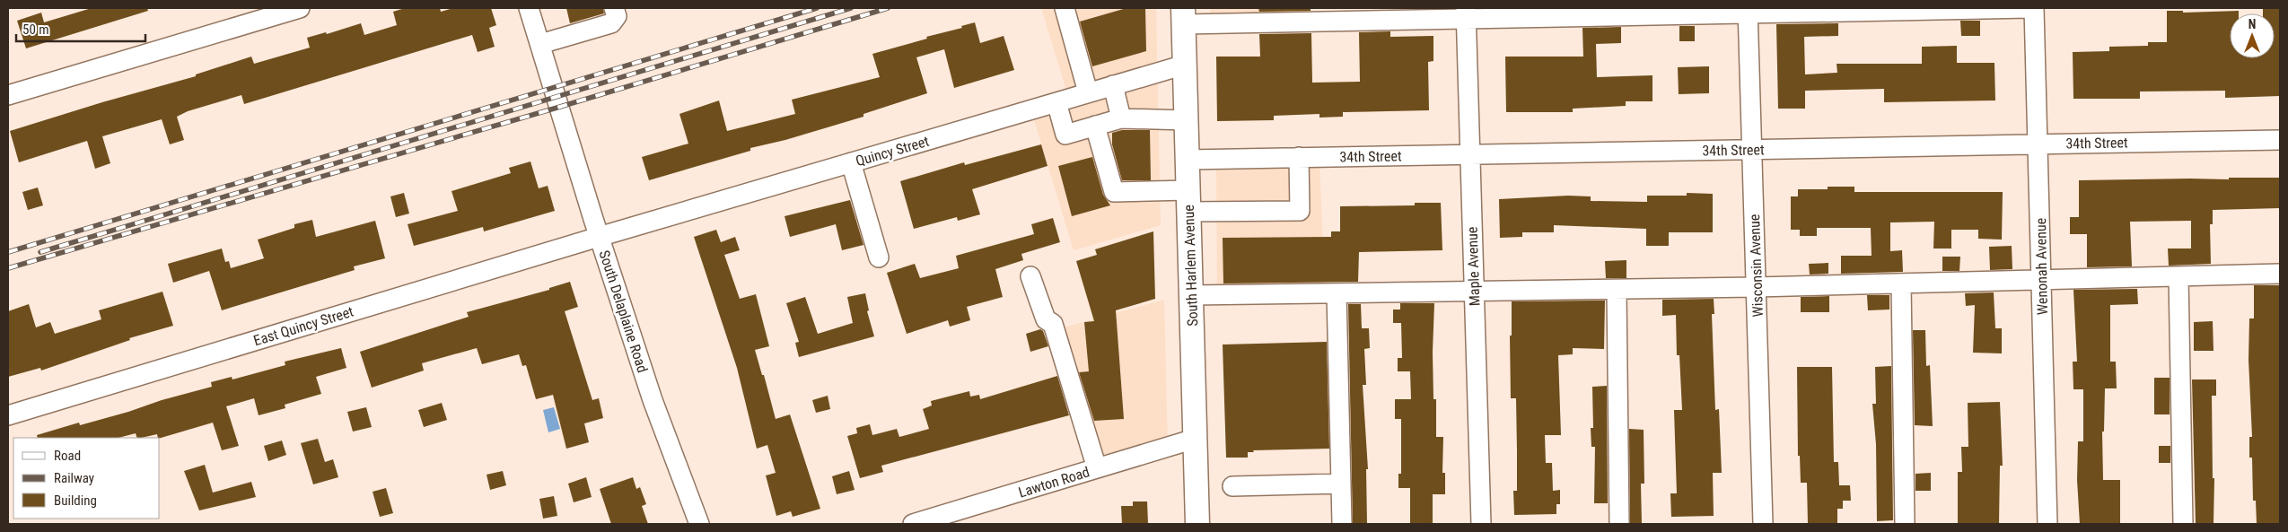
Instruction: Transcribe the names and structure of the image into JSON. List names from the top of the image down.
{
  "streets": {
    "main road": ["South Harlem Avenue"],
    "street": [
      "34th Street",
      "Quincy Street",
      "Wisconsin Avenue",
      "Maple Avenue",
      "Wenonah Avenue",
      "South Delaplaine Road",
      "East Quincy Street",
      "Lawton Road"
    ]
  },
  "crossings": [
    ["34th Street", "South Harlem Avenue"],
    ["34th Street", "Wisconsin Avenue"],
    ["34th Street", "Maple Avenue"],
    ["34th Street", "Wenonah Avenue"],
    ["Quincy Street", "South Harlem Avenue"],
    ["Quincy Street", "South Delaplaine Road"],
    ["Quincy Street", "East Quincy Street"],
    ["South Harlem Avenue", "Lawton Road"],
    ["South Delaplaine Road", "East Quincy Street"]
  ],
  "legend": ["Road", "Railway", "Building"],
  "scale_bar": "50 m",
  "north": "top"
}
